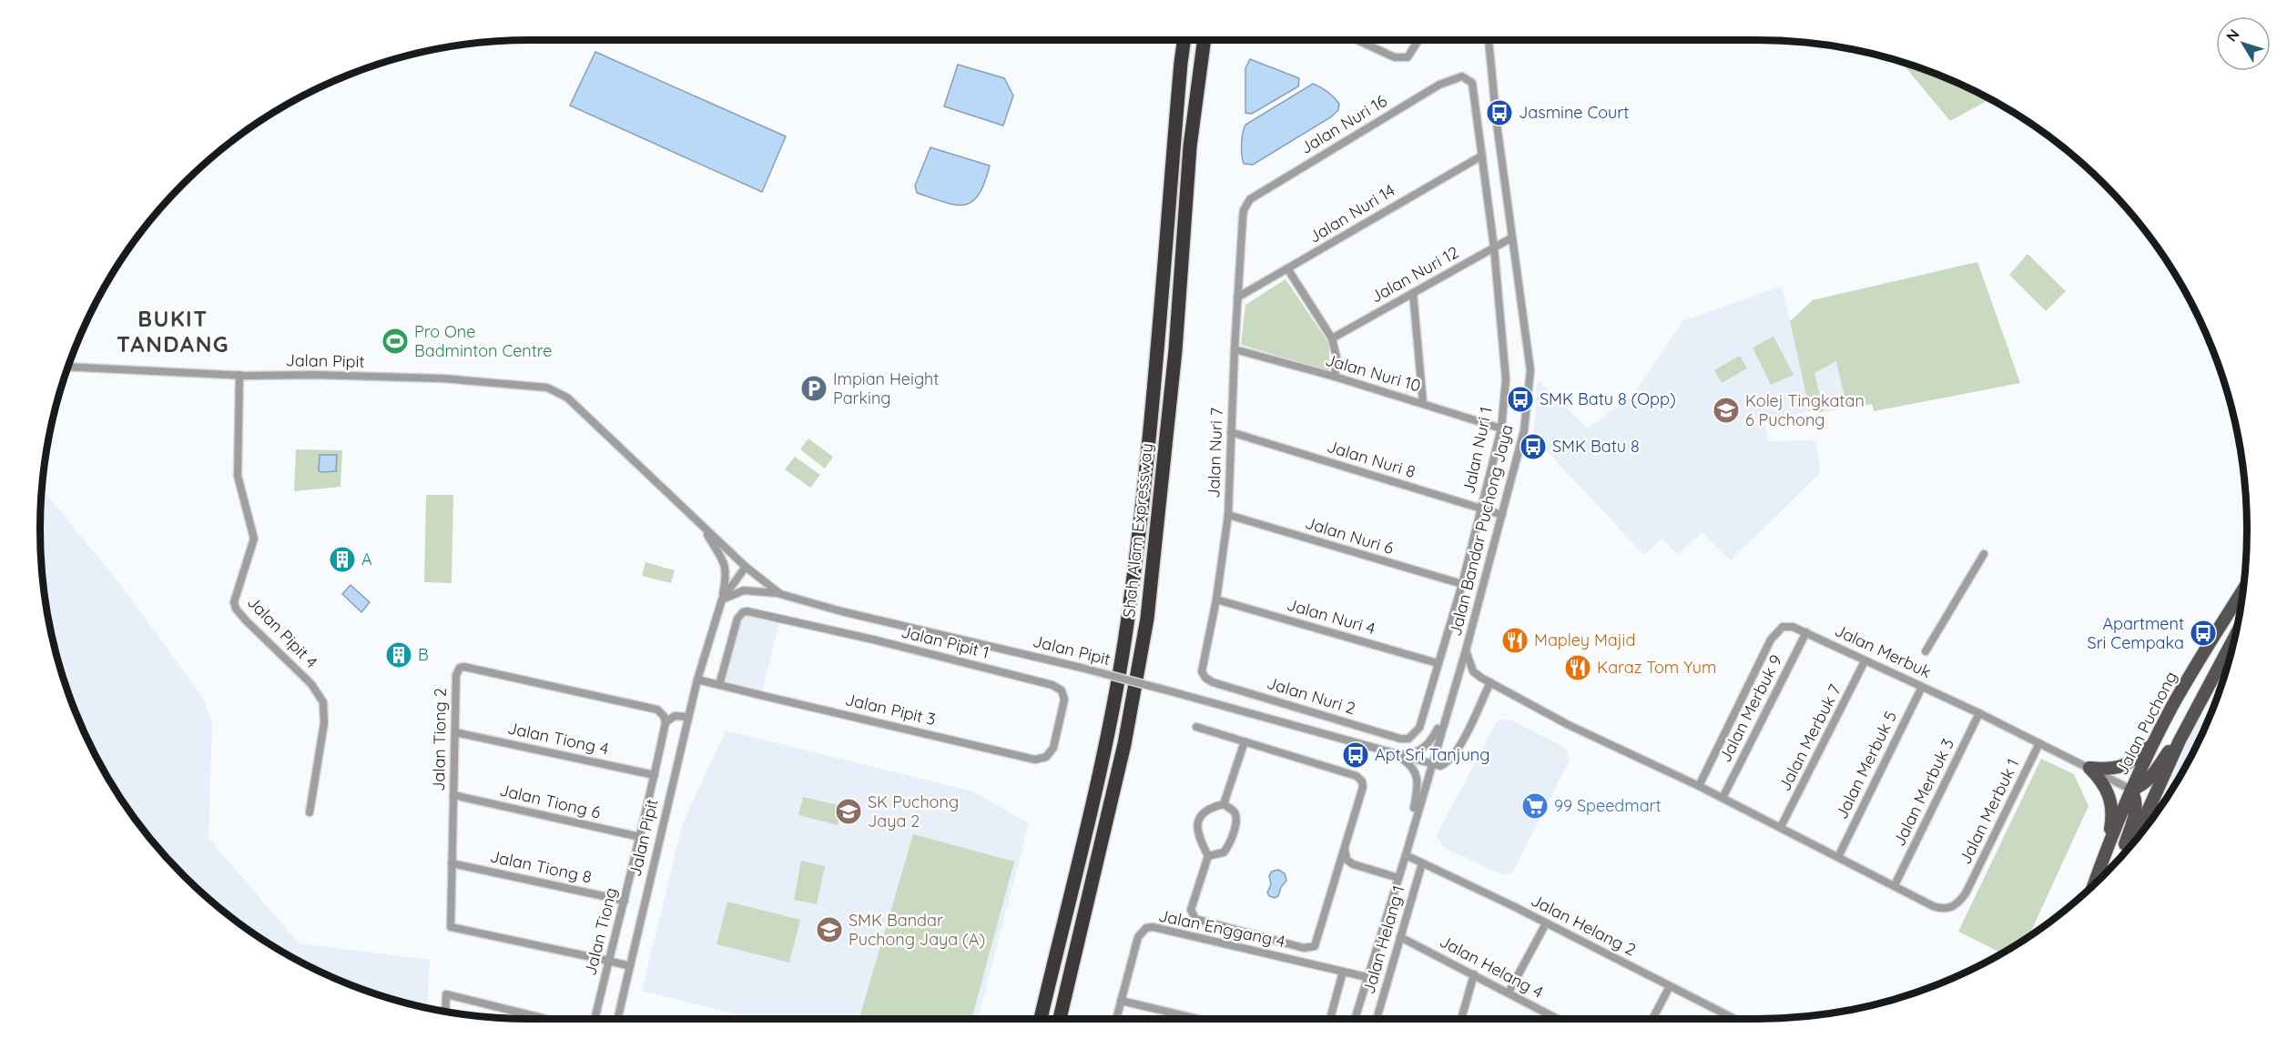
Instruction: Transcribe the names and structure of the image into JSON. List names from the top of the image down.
{
  "streets": {
    "highway": ["Shah Alam Expressway"],
    "main road": ["Jalan Puchong"],
    "street": [
      "Jalan Nuri 16",
      "Jalan Nuri 14",
      "Jalan Nuri 12",
      "Jalan Pipit",
      "Jalan Nuri 10",
      "Jalan Nuri 1",
      "Jalan Nuri 7",
      "Jalan Nuri 8",
      "Jalan Bandar Puchong Jaya",
      "Jalan Nuri 6",
      "Jalan Nuri 4",
      "Jalan Pipit 4",
      "Jalan Pipit 1",
      "Jalan Merbuk",
      "Jalan Nuri 2",
      "Jalan Merbuk 9",
      "Jalan Pipit 3",
      "Jalan Merbuk 7",
      "Jalan Tiong 4",
      "Jalan Tiong 2",
      "Jalan Merbuk 5",
      "Jalan Merbuk 3",
      "Jalan Tiong 6",
      "Jalan Merbuk 1",
      "Jalan Tiong 8",
      "Jalan Helang 2",
      "Jalan Enggang 4",
      "Jalan Tiong",
      "Jalan Helang 1",
      "Jalan Helang 4"
    ]
  },
  "crossings": [
    ["Jalan Nuri 16", "Jalan Nuri 1"],
    ["Jalan Nuri 16", "Jalan Nuri 7"],
    ["Jalan Nuri 14", "Jalan Nuri 1"],
    ["Jalan Nuri 14", "Jalan Nuri 7"],
    ["Jalan Nuri 12", "Jalan Nuri 1"],
    ["Jalan Nuri 12", "Jalan Bandar Puchong Jaya"],
    ["Jalan Pipit", "Jalan Bandar Puchong Jaya"],
    ["Jalan Pipit", "Jalan Pipit 4"],
    ["Jalan Pipit", "Jalan Pipit 3"],
    ["Jalan Nuri 10", "Jalan Nuri 1"],
    ["Jalan Nuri 10", "Jalan Nuri 7"],
    ["Jalan Nuri 1", "Jalan Nuri 8"],
    ["Jalan Nuri 1", "Jalan Nuri 6"],
    ["Jalan Nuri 1", "Jalan Nuri 4"],
    ["Jalan Nuri 1", "Jalan Nuri 2"],
    ["Jalan Nuri 7", "Jalan Nuri 8"],
    ["Jalan Nuri 7", "Jalan Nuri 6"],
    ["Jalan Nuri 7", "Jalan Nuri 4"],
    ["Jalan Nuri 7", "Jalan Nuri 2"],
    ["Jalan Nuri 8", "Jalan Bandar Puchong Jaya"],
    ["Jalan Bandar Puchong Jaya", "Jalan Helang 2"],
    ["Jalan Bandar Puchong Jaya", "Jalan Enggang 4"],
    ["Jalan Pipit 1", "Jalan Pipit 3"],
    ["Jalan Merbuk", "Jalan Merbuk 9"],
    ["Jalan Merbuk", "Jalan Puchong"],
    ["Jalan Merbuk", "Jalan Merbuk 7"],
    ["Jalan Merbuk", "Jalan Merbuk 5"],
    ["Jalan Merbuk", "Jalan Merbuk 3"],
    ["Jalan Merbuk", "Jalan Merbuk 1"],
    ["Jalan Tiong 4", "Jalan Tiong 2"],
    ["Jalan Tiong 4", "Jalan Tiong"],
    ["Jalan Tiong 2", "Jalan Tiong 6"],
    ["Jalan Tiong 2", "Jalan Tiong 8"],
    ["Jalan Tiong 2", "Jalan Tiong"],
    ["Jalan Merbuk 3", "Jalan Merbuk 1"],
    ["Jalan Tiong 6", "Jalan Tiong"],
    ["Jalan Tiong 8", "Jalan Tiong"],
    ["Jalan Helang 2", "Jalan Helang 1"],
    ["Jalan Helang 1", "Jalan Helang 4"]
  ],
  "districts": ["BUKIT TANDANG"],
  "places": {
    "bus stop": [
      "Jasmine Court",
      "SMK Batu 8 (Opp)",
      "SMK Batu 8",
      "Apartment Sri Cempaka",
      "Apt Sri Tanjung"
    ],
    "sports": ["Pro One Badminton Centre"],
    "parking": ["Impian Height Parking"],
    "school or university": ["Kolej Tingkatan 6 Puchong", "SK Puchong Jaya 2", "SMK Bandar Puchong Jaya (A)"],
    "building": ["A", "B"],
    "restaurant": ["Mapley Majid", "Karaz Tom Yum"],
    "supermarket": ["99 Speedmart"]
  },
  "north": "top left"
}
